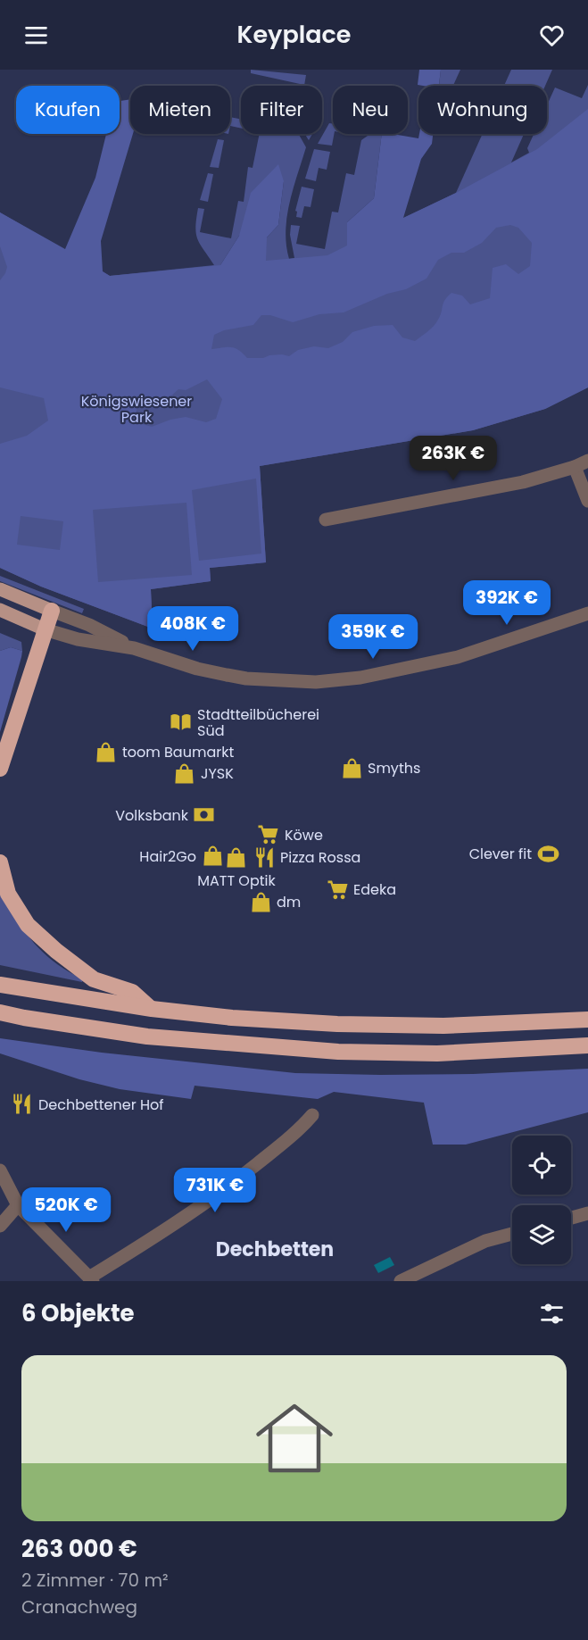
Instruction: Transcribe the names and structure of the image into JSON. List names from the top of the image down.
{
  "districts": ["Dechbetten"],
  "parks": ["Königswiesener Park"],
  "places": {
    "library": ["Stadtteilbücherei Süd"],
    "shop": [
      "toom Baumarkt",
      "Smyths",
      "JYSK",
      "Hair2Go",
      "MATT Optik",
      "dm"
    ],
    "bank": ["Volksbank"],
    "supermarket": ["Köwe", "Edeka"],
    "sports": ["Clever fit"],
    "restaurant": ["Pizza Rossa", "Dechbettener Hof"]
  },
  "page": {
    "header": "Keyplace",
    "chip": [
      "Kaufen",
      "Mieten",
      "Filter",
      "Neu",
      "Wohnung"
    ],
    "price": [
      "263K €",
      "392K €",
      "408K €",
      "359K €",
      "731K €",
      "520K €"
    ],
    "heading": "6 Objekte",
    "list": [
      {
        "name": "263 000 €",
        "note": "2 Zimmer · 70 m² · Cranachweg"
      }
    ]
  }
}
